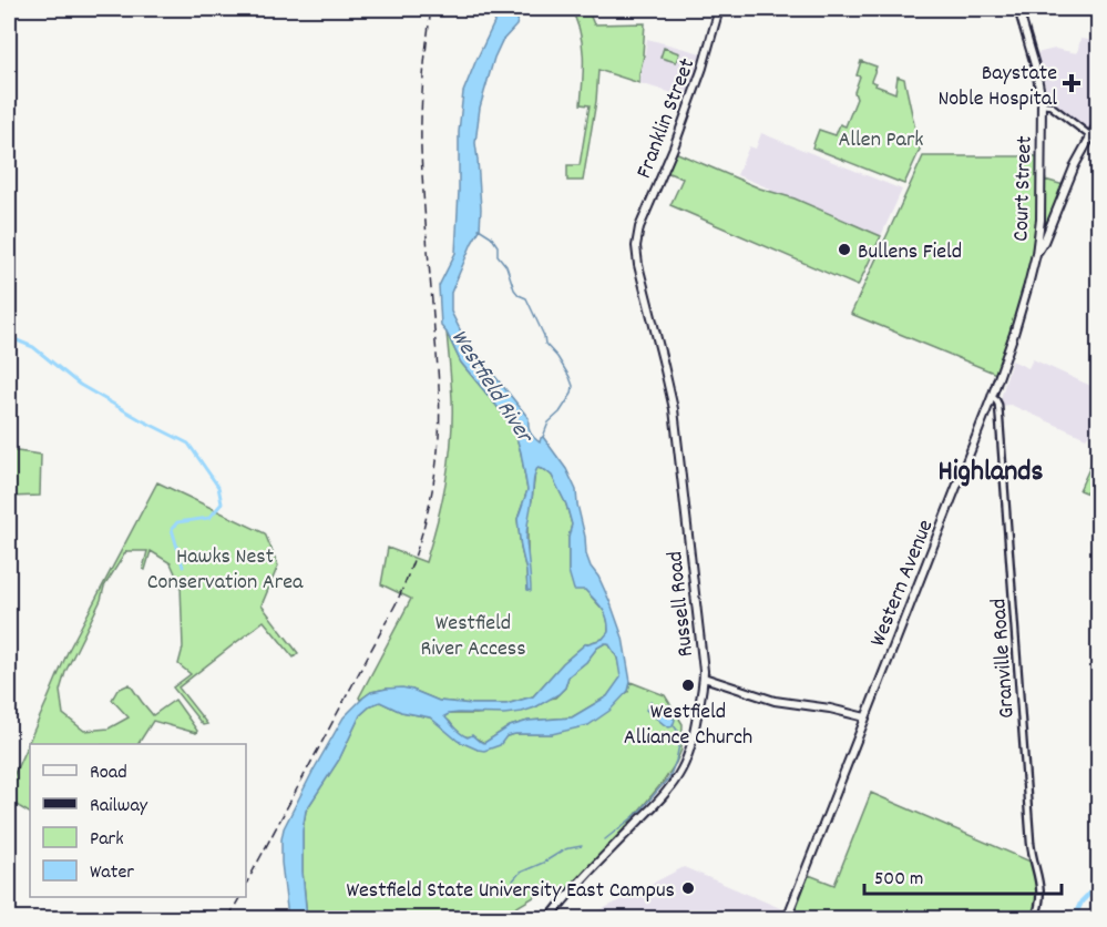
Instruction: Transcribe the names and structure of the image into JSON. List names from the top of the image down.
{
  "streets": {
    "main road": [
      "Franklin Street",
      "Court Street",
      "Western Avenue",
      "Russell Road"
    ],
    "street": ["Granville Road"]
  },
  "crossings": [
    ["Franklin Street", "Russell Road"],
    ["Court Street", "Western Avenue"],
    ["Western Avenue", "Granville Road"]
  ],
  "districts": ["Highlands"],
  "water": ["Westfield River"],
  "parks": ["Allen Park", "Hawks Nest Conservation Area", "Westfield River Access"],
  "places": {
    "health": ["Baystate Noble Hospital"],
    "other": ["Bullens Field", "Westfield Alliance Church", "Westfield State University East Campus"]
  },
  "legend": [
    "Road",
    "Railway",
    "Park",
    "Water"
  ],
  "scale_bar": "500 m"
}
